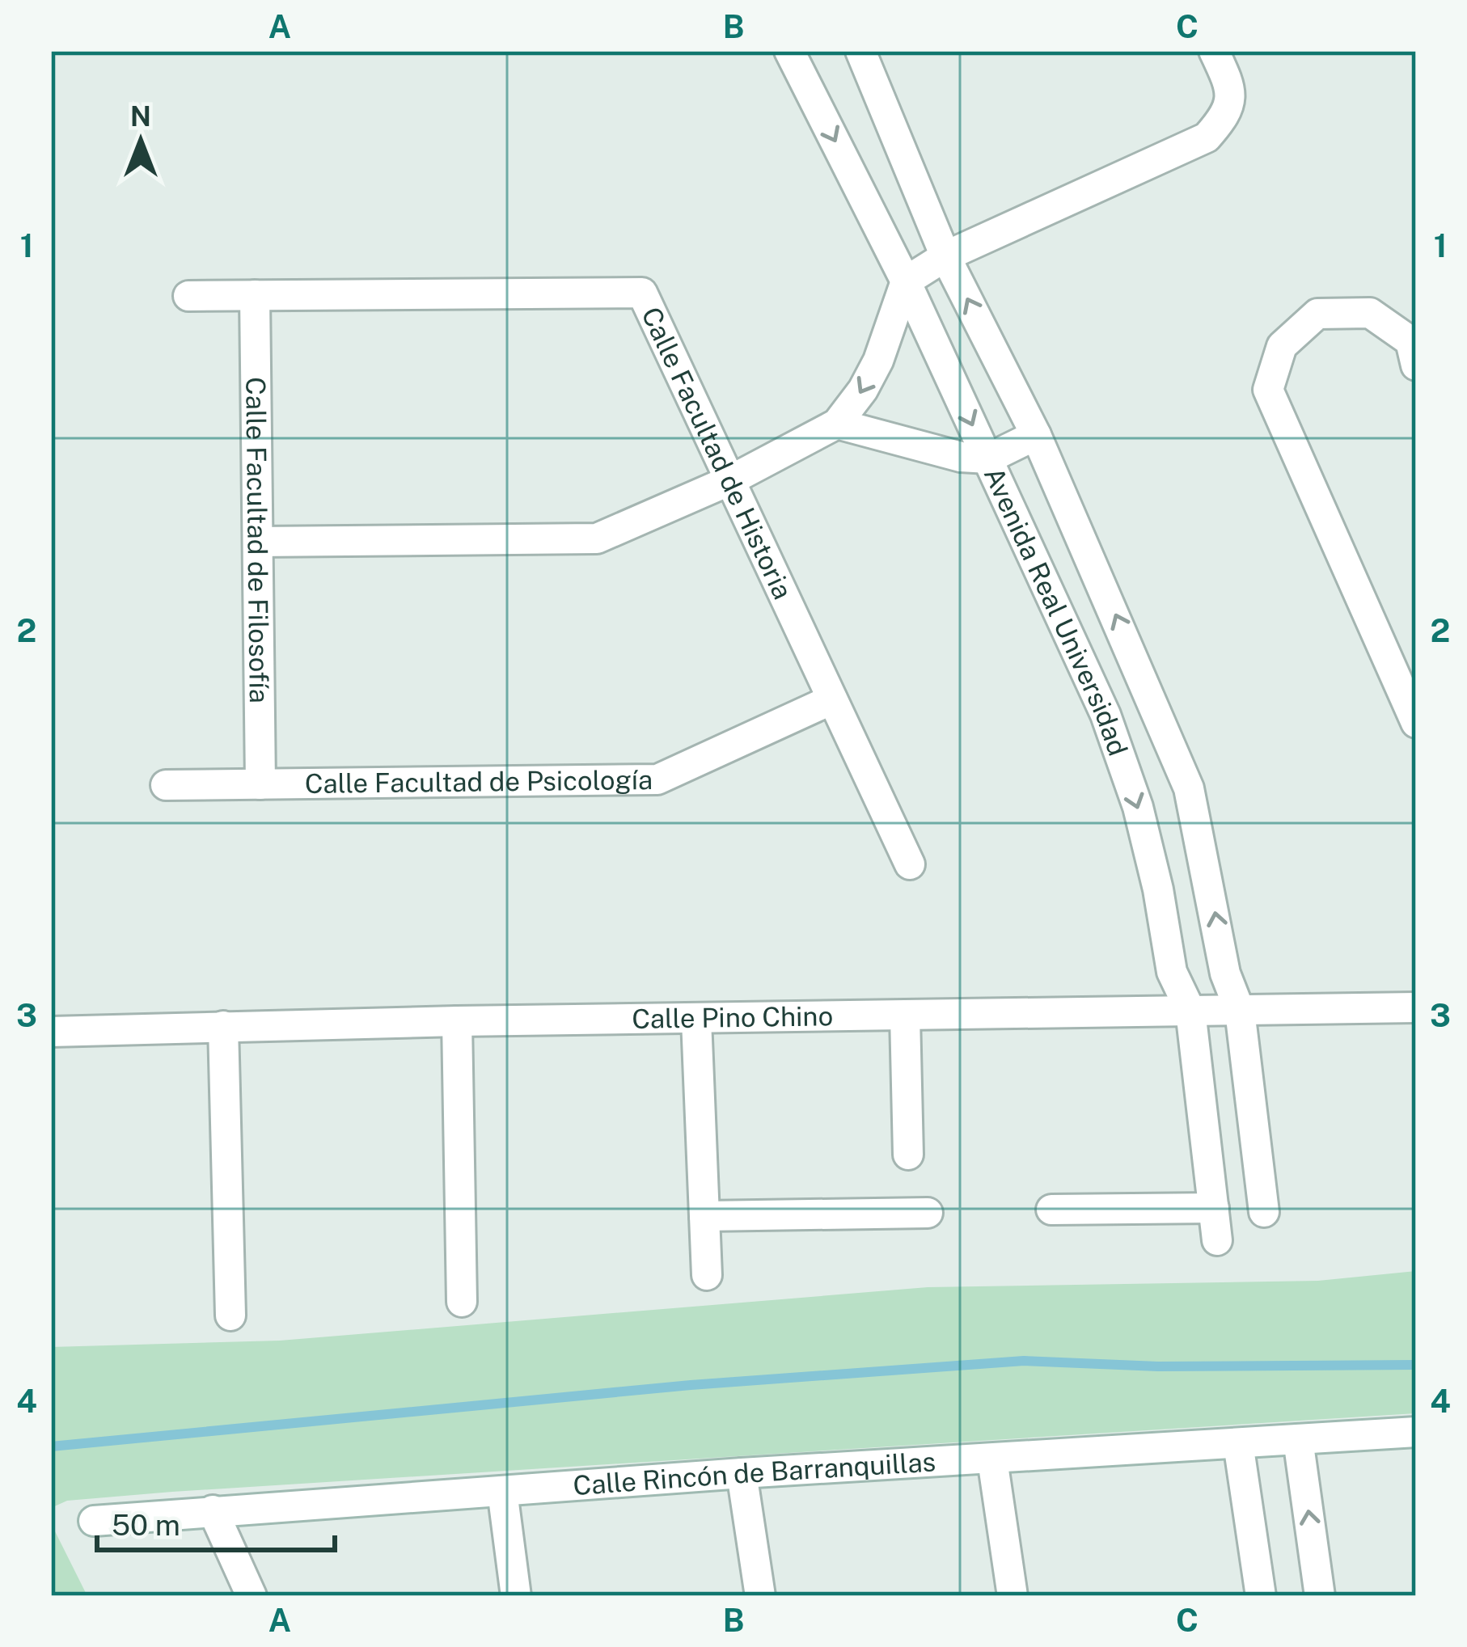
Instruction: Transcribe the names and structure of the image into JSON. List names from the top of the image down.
{
  "streets": {
    "street": [
      "Calle Facultad de Historia",
      "Calle Facultad de Filosofía",
      "Avenida Real Universidad",
      "Calle Facultad de Psicología",
      "Calle Pino Chino",
      "Calle Rincón de Barranquillas"
    ]
  },
  "crossings": [
    ["Calle Facultad de Historia", "Calle Facultad de Filosofía"],
    ["Calle Facultad de Historia", "Calle Facultad de Psicología"],
    ["Calle Facultad de Filosofía", "Calle Facultad de Psicología"],
    ["Avenida Real Universidad", "Calle Pino Chino"]
  ],
  "scale_bar": "50 m",
  "north": "top",
  "grid": {
    "columns": ["A", "B", "C"],
    "rows": [
      "1",
      "2",
      "3",
      "4"
    ]
  }
}
